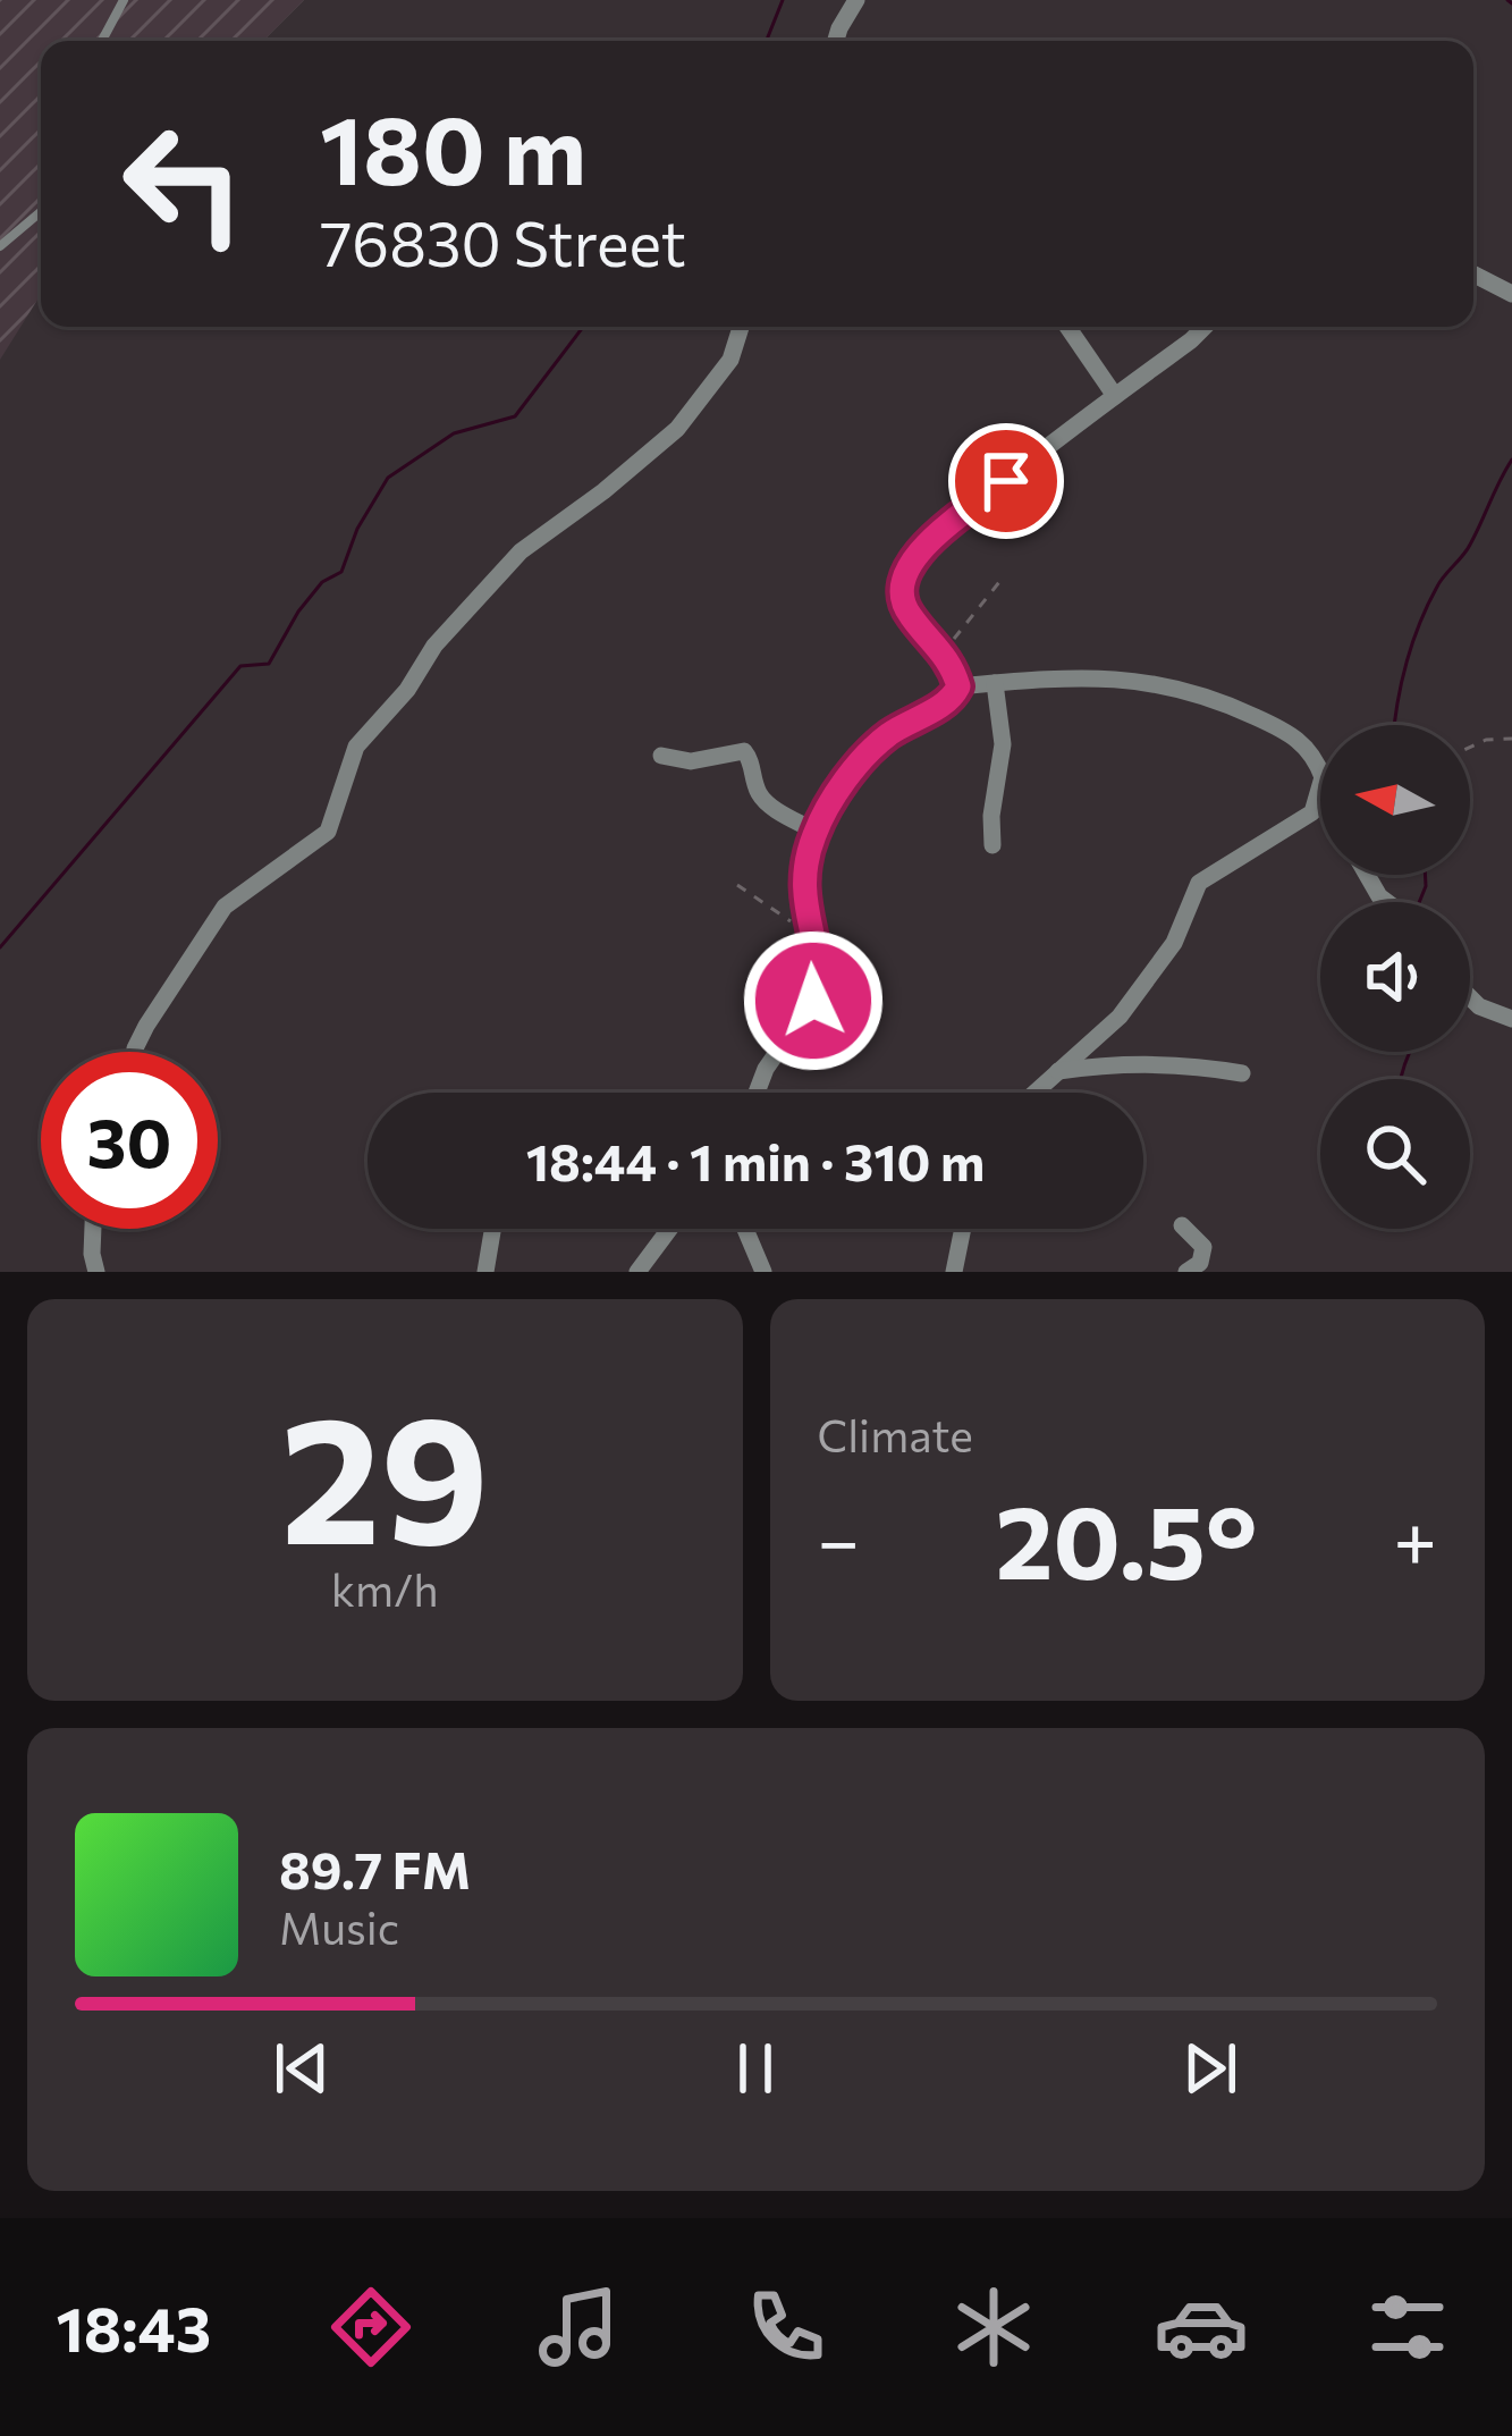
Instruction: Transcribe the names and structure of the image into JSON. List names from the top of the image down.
{
  "north": "left",
  "page": {
    "turn": ["180 m", "76830 Street"],
    "limit": "30",
    "trip": "18:44 · 1 min · 310 m",
    "tile": [
      ["29", "km/h"],
      "Climate"
    ],
    "heat": ["−", "20.5°", "+"],
    "song": ["89.7 FM", "Music"],
    "tabs": "18:43"
  }
}
